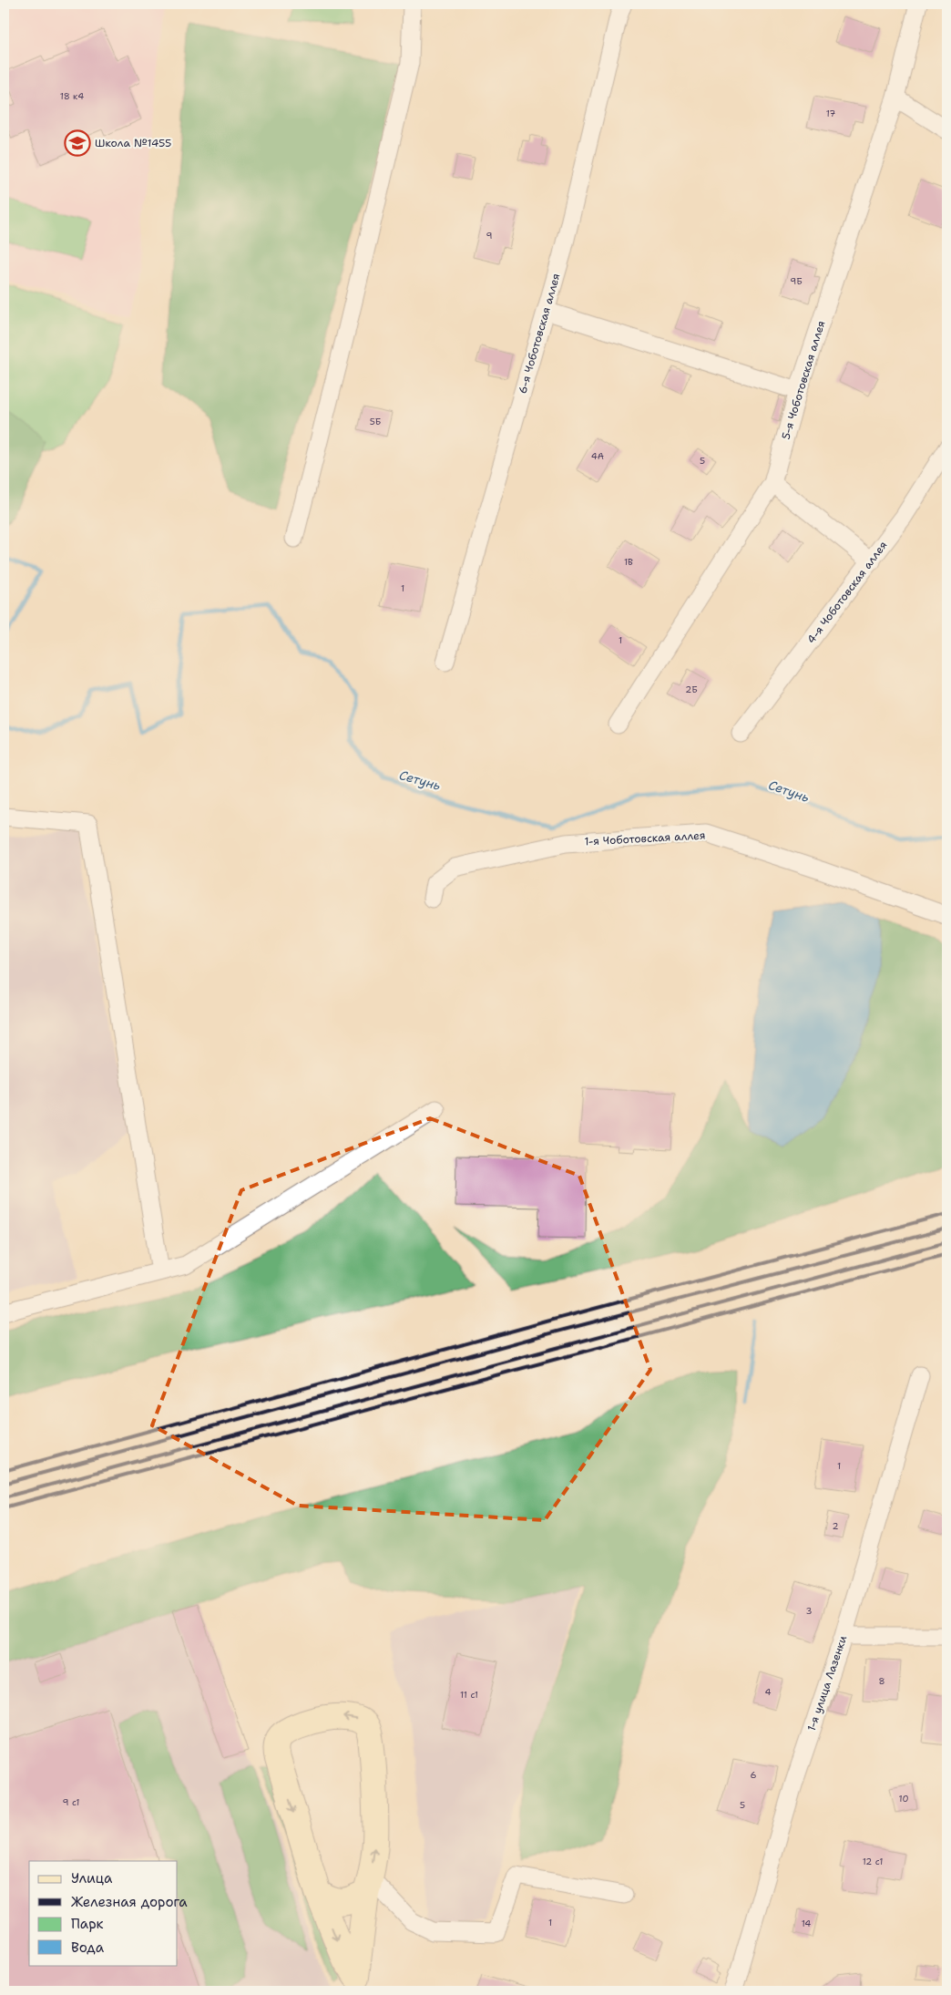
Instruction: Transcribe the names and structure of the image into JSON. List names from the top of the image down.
{
  "streets": {
    "street": [
      "6-я Чоботовская аллея",
      "5-я Чоботовская аллея",
      "4-я Чоботовская аллея",
      "1-я Чоботовская аллея",
      "1-я улица Лазенки"
    ]
  },
  "water": ["Сетунь"],
  "places": {
    "school or university": ["Школа №1455"]
  },
  "house_numbers": [
    "18 к4",
    "17",
    "9",
    "9Б",
    "5Б",
    "4А",
    "5",
    "1В",
    "1",
    "1",
    "2Б",
    "1",
    "2",
    "3",
    "8",
    "4",
    "11 с1",
    "6",
    "10",
    "9 с1",
    "5",
    "12 с1",
    "1",
    "14"
  ],
  "legend": [
    "Улица",
    "Железная дорога",
    "Парк",
    "Вода"
  ]
}
